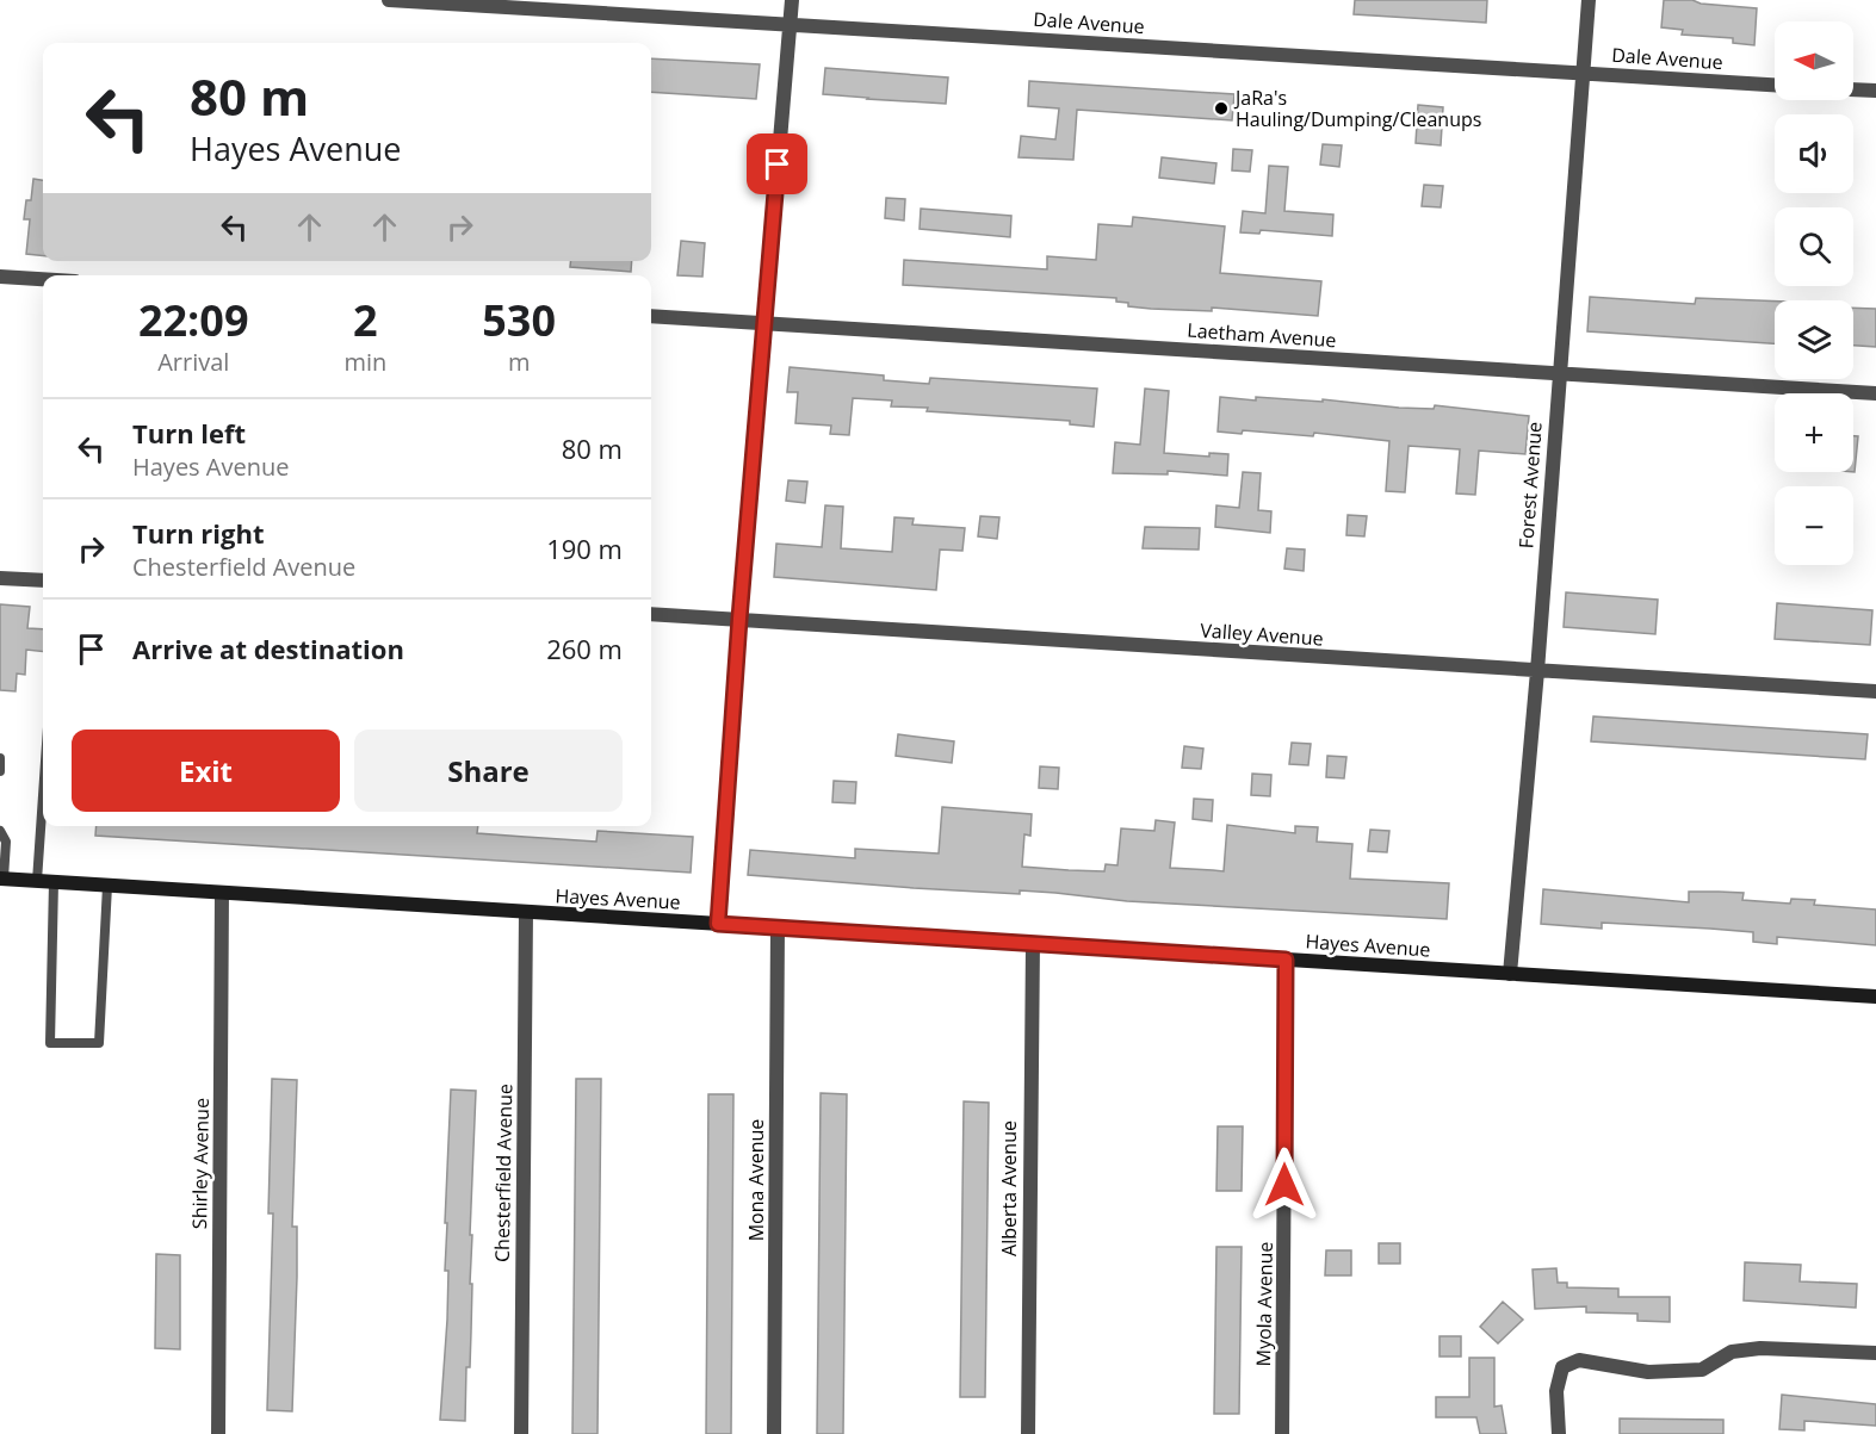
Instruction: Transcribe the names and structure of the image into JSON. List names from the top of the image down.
{
  "streets": {
    "street": [
      "Dale Avenue",
      "Laetham Avenue",
      "Forest Avenue",
      "Valley Avenue",
      "Hayes Avenue",
      "Shirley Avenue",
      "Chesterfield Avenue",
      "Mona Avenue",
      "Alberta Avenue",
      "Myola Avenue"
    ]
  },
  "crossings": [
    ["Dale Avenue", "Forest Avenue"],
    ["Laetham Avenue", "Forest Avenue"],
    ["Forest Avenue", "Valley Avenue"],
    ["Forest Avenue", "Hayes Avenue"],
    ["Hayes Avenue", "Shirley Avenue"],
    ["Hayes Avenue", "Chesterfield Avenue"],
    ["Hayes Avenue", "Mona Avenue"],
    ["Hayes Avenue", "Alberta Avenue"],
    ["Hayes Avenue", "Myola Avenue"]
  ],
  "places": ["JaRa's Hauling/Dumping/Cleanups"],
  "north": "left",
  "page": {
    "map_buttons": ["+", "−"],
    "turn": ["80 m", "Hayes Avenue"],
    "eta": [
      "22:09",
      "Arrival",
      "2",
      "min",
      "530",
      "m"
    ],
    "list": [
      {
        "name": "Turn left",
        "note": "Hayes Avenue",
        "value": "80 m"
      },
      {
        "name": "Turn right",
        "note": "Chesterfield Avenue",
        "value": "190 m"
      },
      {
        "name": "Arrive at destination",
        "value": "260 m"
      }
    ],
    "buttons": ["Exit", "Share"]
  }
}
